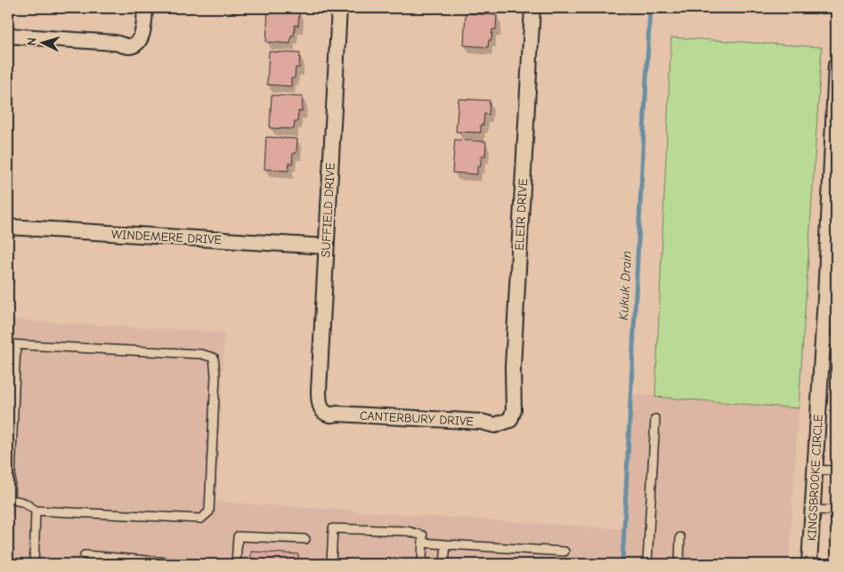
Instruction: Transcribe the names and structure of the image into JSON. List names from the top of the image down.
{
  "streets": {
    "street": [
      "SUFFIELD DRIVE",
      "ELEIR DRIVE",
      "WINDEMERE DRIVE",
      "CANTERBURY DRIVE",
      "KINGSBROOKE CIRCLE"
    ]
  },
  "crossings": [
    ["SUFFIELD DRIVE", "WINDEMERE DRIVE"],
    ["SUFFIELD DRIVE", "CANTERBURY DRIVE"],
    ["ELEIR DRIVE", "CANTERBURY DRIVE"]
  ],
  "water": ["Kukuk Drain"],
  "north": "left"
}
